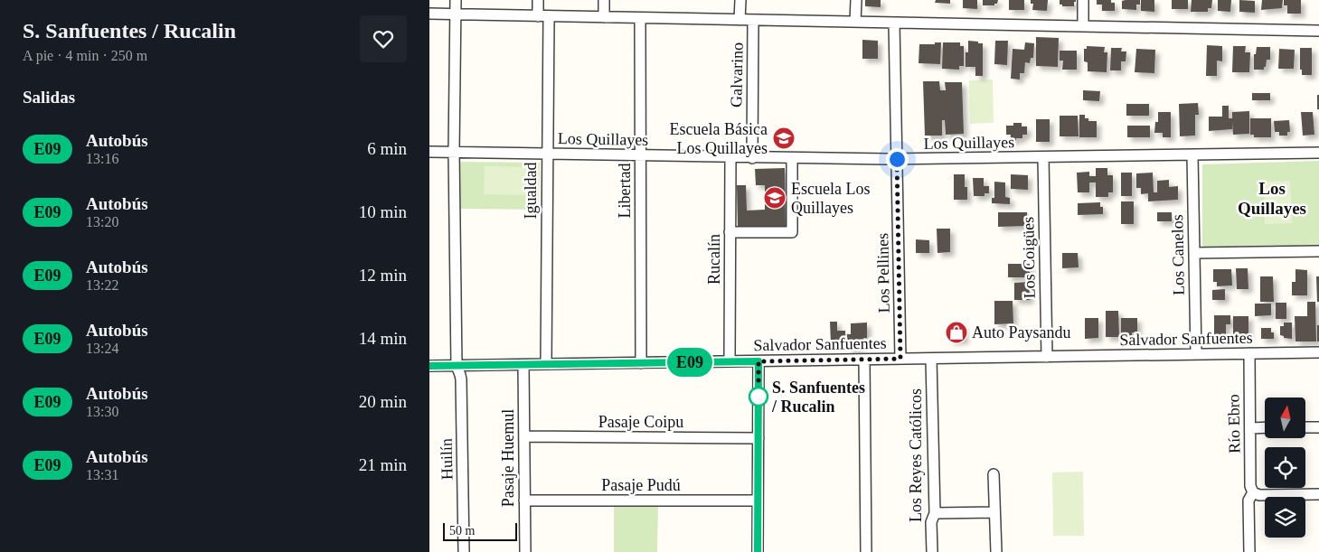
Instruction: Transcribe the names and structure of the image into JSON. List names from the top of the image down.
{
  "streets": {
    "street": [
      "Galvarino",
      "Los Quillayes",
      "Igualdad",
      "Libertad",
      "Los Canelos",
      "Los Coigües",
      "Rucalín",
      "Los Pellines",
      "Salvador Sanfuentes",
      "Pasaje Coipu",
      "Río Ebro",
      "Los Reyes Católicos",
      "Pasaje Huemul",
      "Huilín",
      "Pasaje Pudú"
    ]
  },
  "crossings": [
    ["Galvarino", "Los Quillayes"],
    ["Los Quillayes", "Igualdad"],
    ["Los Quillayes", "Libertad"],
    ["Los Quillayes", "Los Canelos"],
    ["Los Quillayes", "Los Coigües"],
    ["Los Quillayes", "Rucalín"],
    ["Los Quillayes", "Los Pellines"],
    ["Los Quillayes", "Huilín"],
    ["Igualdad", "Salvador Sanfuentes"],
    ["Libertad", "Salvador Sanfuentes"],
    ["Los Canelos", "Salvador Sanfuentes"],
    ["Los Coigües", "Salvador Sanfuentes"],
    ["Rucalín", "Salvador Sanfuentes"],
    ["Los Pellines", "Salvador Sanfuentes"],
    ["Salvador Sanfuentes", "Río Ebro"],
    ["Salvador Sanfuentes", "Los Reyes Católicos"],
    ["Salvador Sanfuentes", "Pasaje Huemul"],
    ["Salvador Sanfuentes", "Huilín"],
    ["Pasaje Coipu", "Pasaje Huemul"],
    ["Pasaje Huemul", "Pasaje Pudú"]
  ],
  "districts": ["Los Quillayes"],
  "places": {
    "school or university": ["Escuela Básica Los Quillayes", "Escuela Los Quillayes"],
    "shop": ["Auto Paysandu"],
    "other": ["S. Sanfuentes / Rucalin"]
  },
  "lines": ["bus line E09"],
  "scale_bar": "50 m",
  "north": "top",
  "page": {
    "heading": [
      ["S. Sanfuentes / Rucalin", "A pie · 4 min · 250 m"],
      "Salidas"
    ],
    "on_map": "E09",
    "list": [
      {
        "mark": "E09",
        "name": "Autobús",
        "note": "13:16",
        "value": "6 min"
      },
      {
        "mark": "E09",
        "name": "Autobús",
        "note": "13:20",
        "value": "10 min"
      },
      {
        "mark": "E09",
        "name": "Autobús",
        "note": "13:22",
        "value": "12 min"
      },
      {
        "mark": "E09",
        "name": "Autobús",
        "note": "13:24",
        "value": "14 min"
      },
      {
        "mark": "E09",
        "name": "Autobús",
        "note": "13:30",
        "value": "20 min"
      },
      {
        "mark": "E09",
        "name": "Autobús",
        "note": "13:31",
        "value": "21 min"
      }
    ],
    "scale": "50 m"
  }
}
